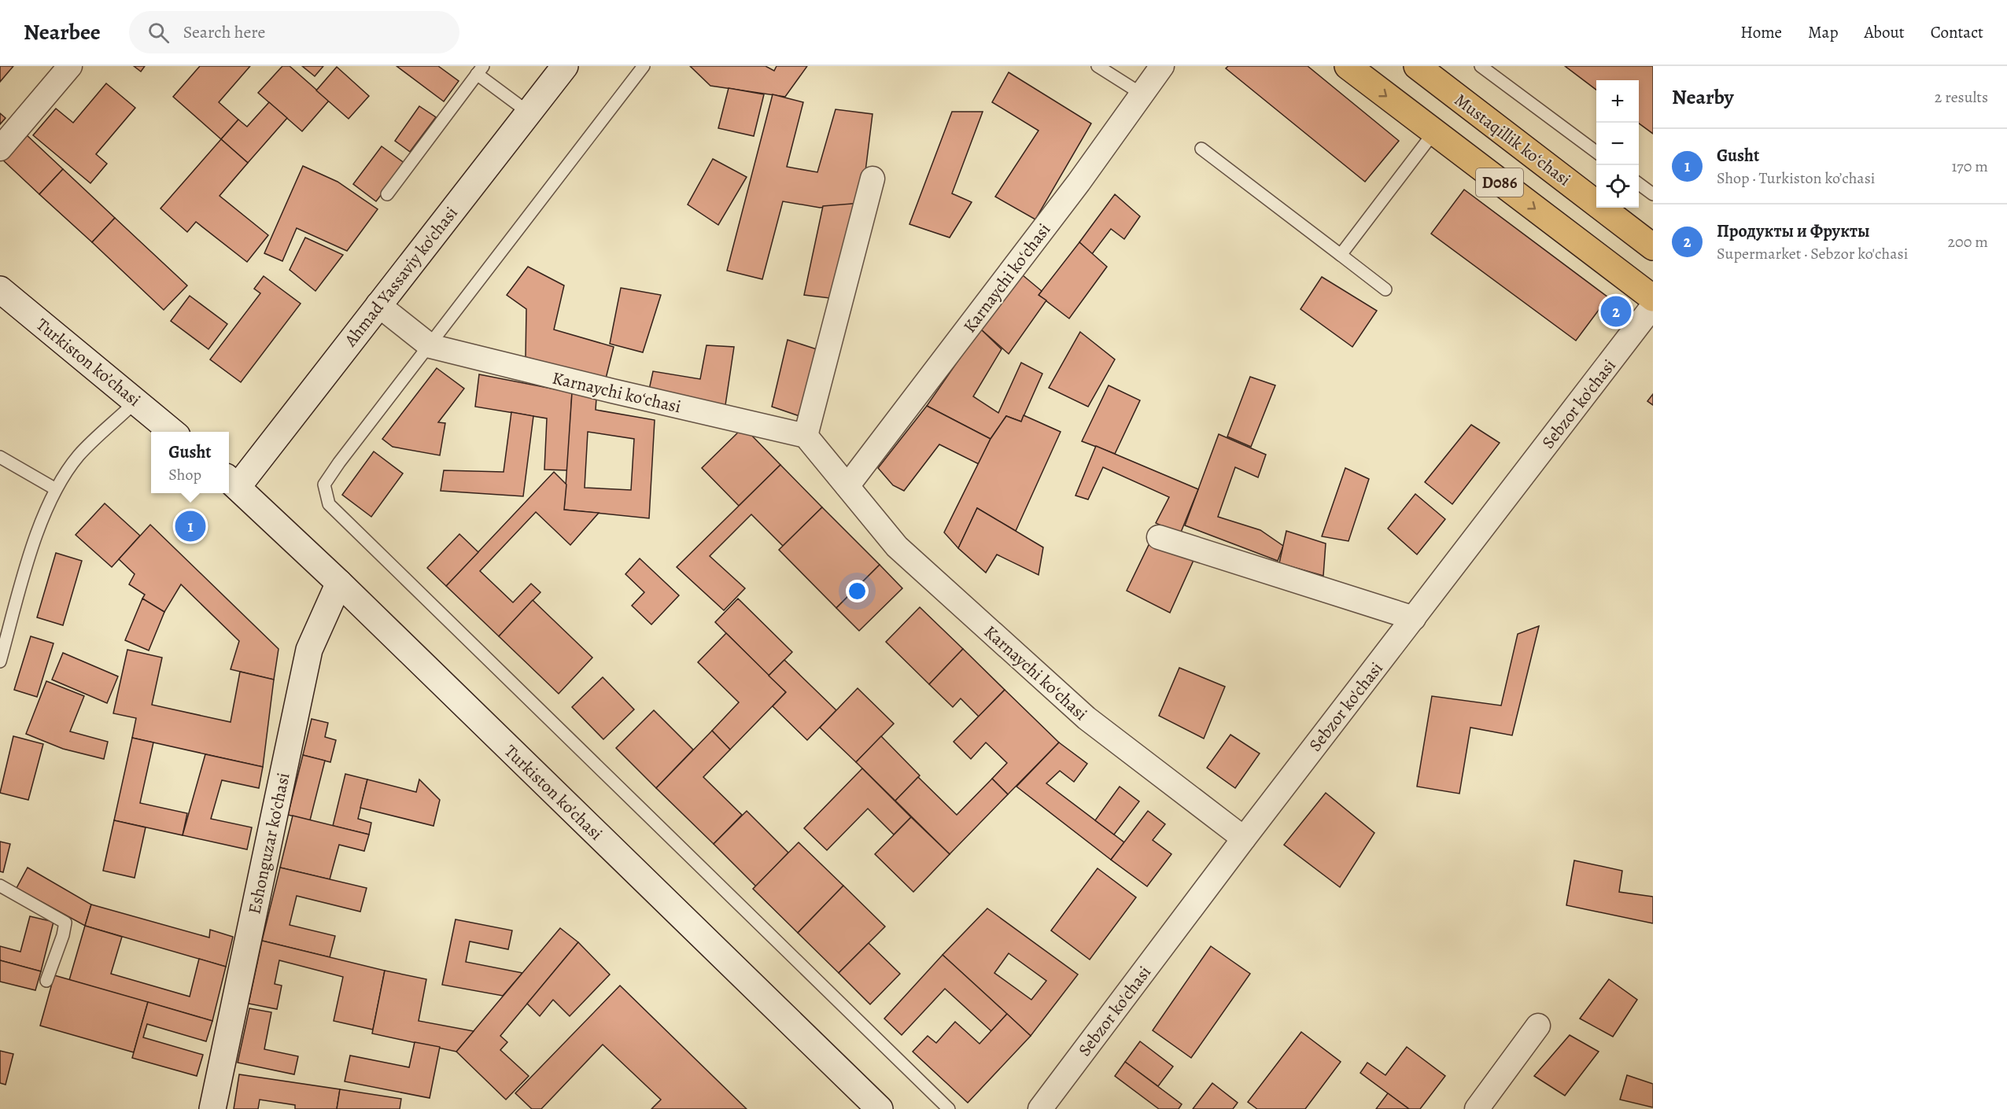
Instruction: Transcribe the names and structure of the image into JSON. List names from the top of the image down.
{
  "streets": {
    "main road": [
      "Mustaqillik koʻchasi",
      "D086",
      "Ahmad Yassaviy ko'chasi",
      "Turkiston ko’chasi",
      "Eshonguzar ko'chasi"
    ],
    "street": ["Karnaychi koʻchasi", "Sebzor ko'chasi"]
  },
  "crossings": [
    ["Ahmad Yassaviy ko'chasi", "Karnaychi koʻchasi"],
    ["Ahmad Yassaviy ko'chasi", "Turkiston ko’chasi"],
    ["Karnaychi koʻchasi", "Sebzor ko'chasi"],
    ["Turkiston ko’chasi", "Eshonguzar ko'chasi"]
  ],
  "page": {
    "header": "Nearbee",
    "search": "Search here",
    "nav": [
      "Home",
      "Map",
      "About",
      "Contact"
    ],
    "heading": ["Nearby", "2 results"],
    "map_buttons": ["+", "−"],
    "list": [
      {
        "mark": "1",
        "name": "Gusht",
        "note": "Shop · Turkiston ko’chasi",
        "value": "170 m"
      },
      {
        "mark": "2",
        "name": "Продукты и Фрукты",
        "note": "Supermarket · Sebzor ko'chasi",
        "value": "200 m"
      }
    ],
    "pins": ["2", "1"],
    "popup": ["Gusht", "Shop"]
  }
}
